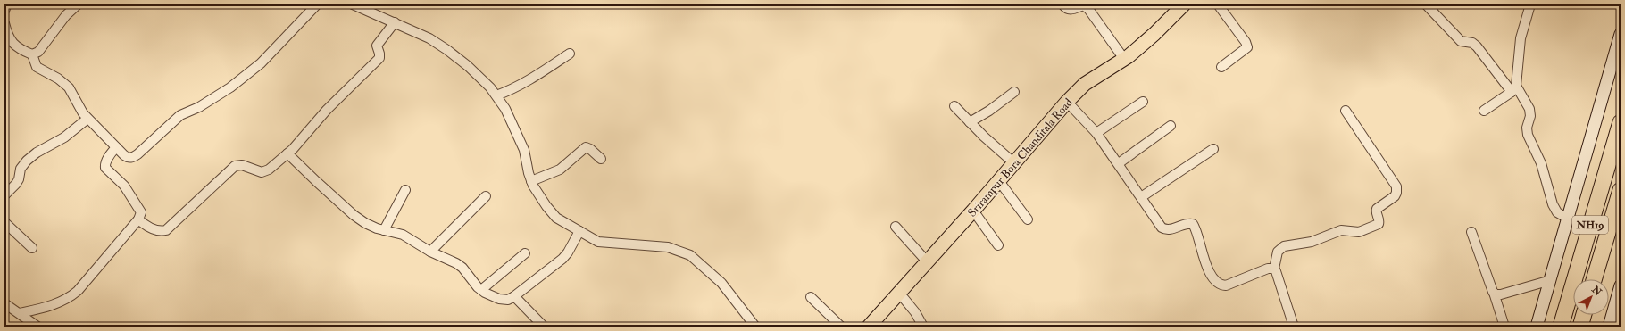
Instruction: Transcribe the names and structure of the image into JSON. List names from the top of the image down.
{
  "streets": {
    "highway": ["NH19"],
    "main road": ["Srirampur Bora Chanditala Road"]
  },
  "north": "top right"
}
